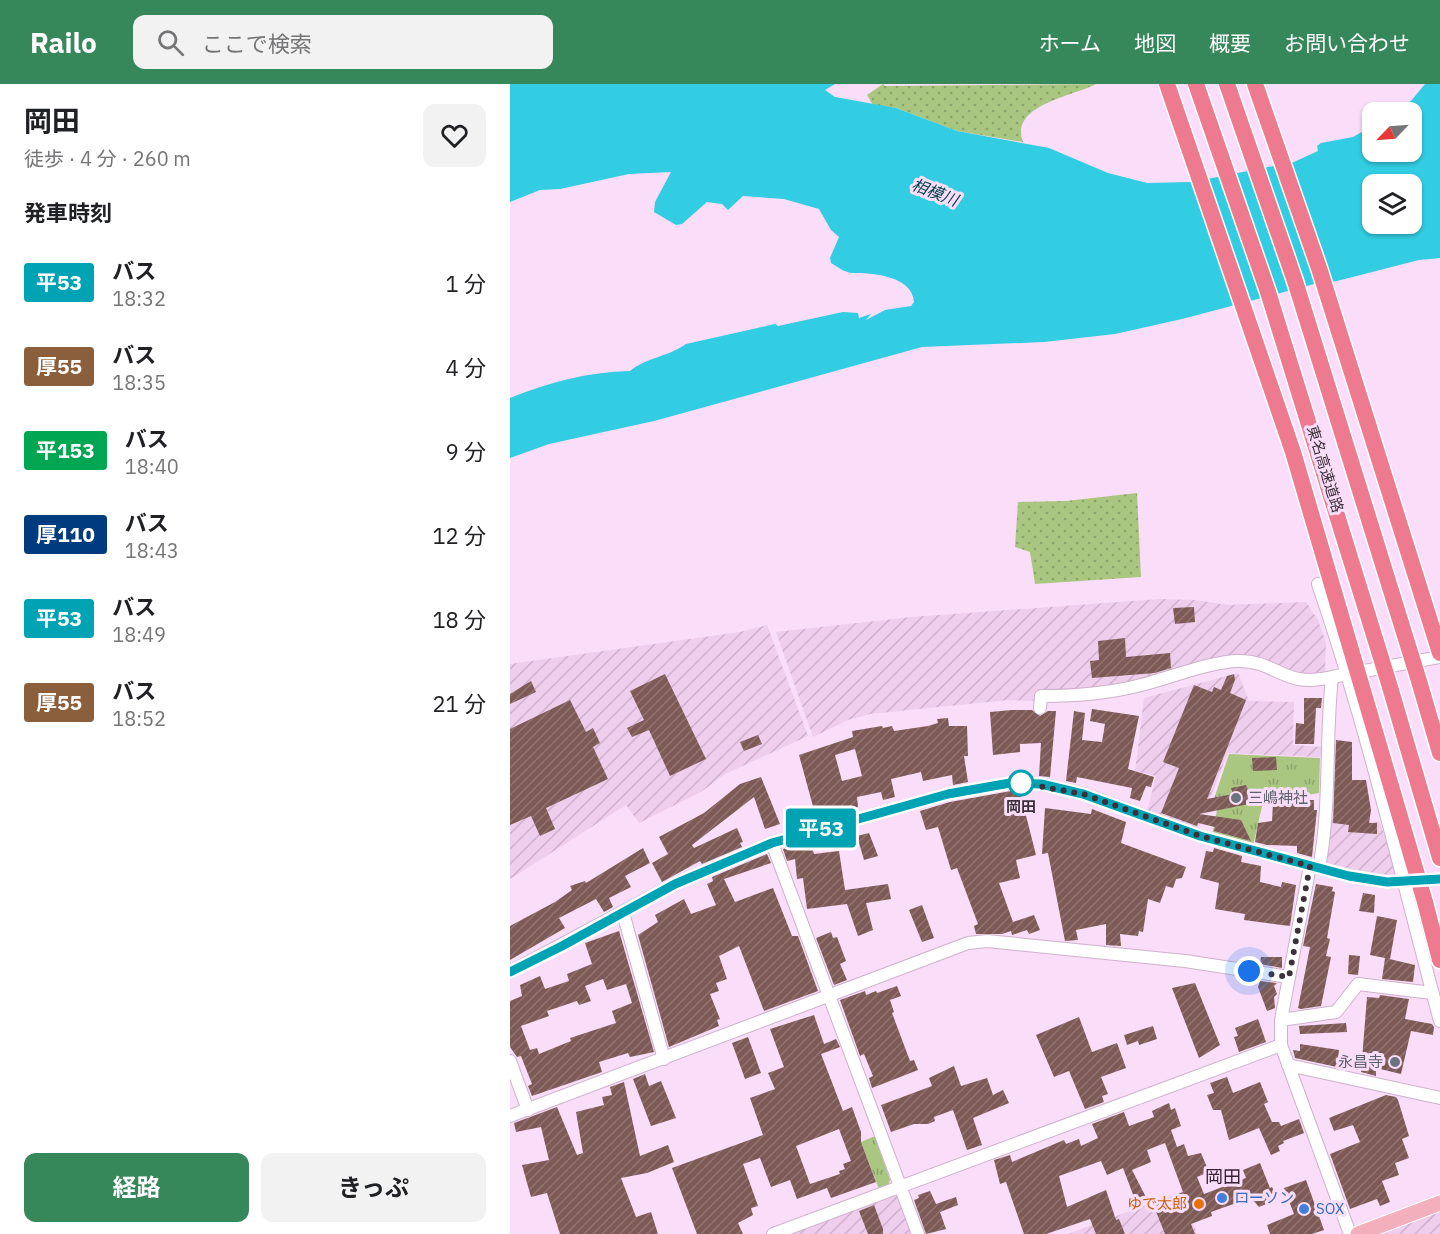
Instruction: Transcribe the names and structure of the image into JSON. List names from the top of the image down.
{
  "streets": {
    "highway": ["東名高速道路"]
  },
  "districts": ["岡田"],
  "water": ["相模川"],
  "places": [
    "岡田",
    "三嶋神社",
    "永昌寺",
    "ローソン",
    "ゆで太郎",
    "SOX"
  ],
  "lines": ["bus line 平53"],
  "north": "bottom left",
  "page": {
    "header": "Railo",
    "search": "ここで検索",
    "nav": [
      "ホーム",
      "地図",
      "概要",
      "お問い合わせ"
    ],
    "heading": [
      ["岡田", "徒歩 · 4 分 · 260 m"],
      "発車時刻"
    ],
    "on_map": "平53",
    "list": [
      {
        "mark": "平53",
        "name": "バス",
        "note": "18:32",
        "value": "1 分"
      },
      {
        "mark": "厚55",
        "name": "バス",
        "note": "18:35",
        "value": "4 分"
      },
      {
        "mark": "平153",
        "name": "バス",
        "note": "18:40",
        "value": "9 分"
      },
      {
        "mark": "厚110",
        "name": "バス",
        "note": "18:43",
        "value": "12 分"
      },
      {
        "mark": "平53",
        "name": "バス",
        "note": "18:49",
        "value": "18 分"
      },
      {
        "mark": "厚55",
        "name": "バス",
        "note": "18:52",
        "value": "21 分"
      }
    ],
    "buttons": ["経路", "きっぷ"]
  }
}
